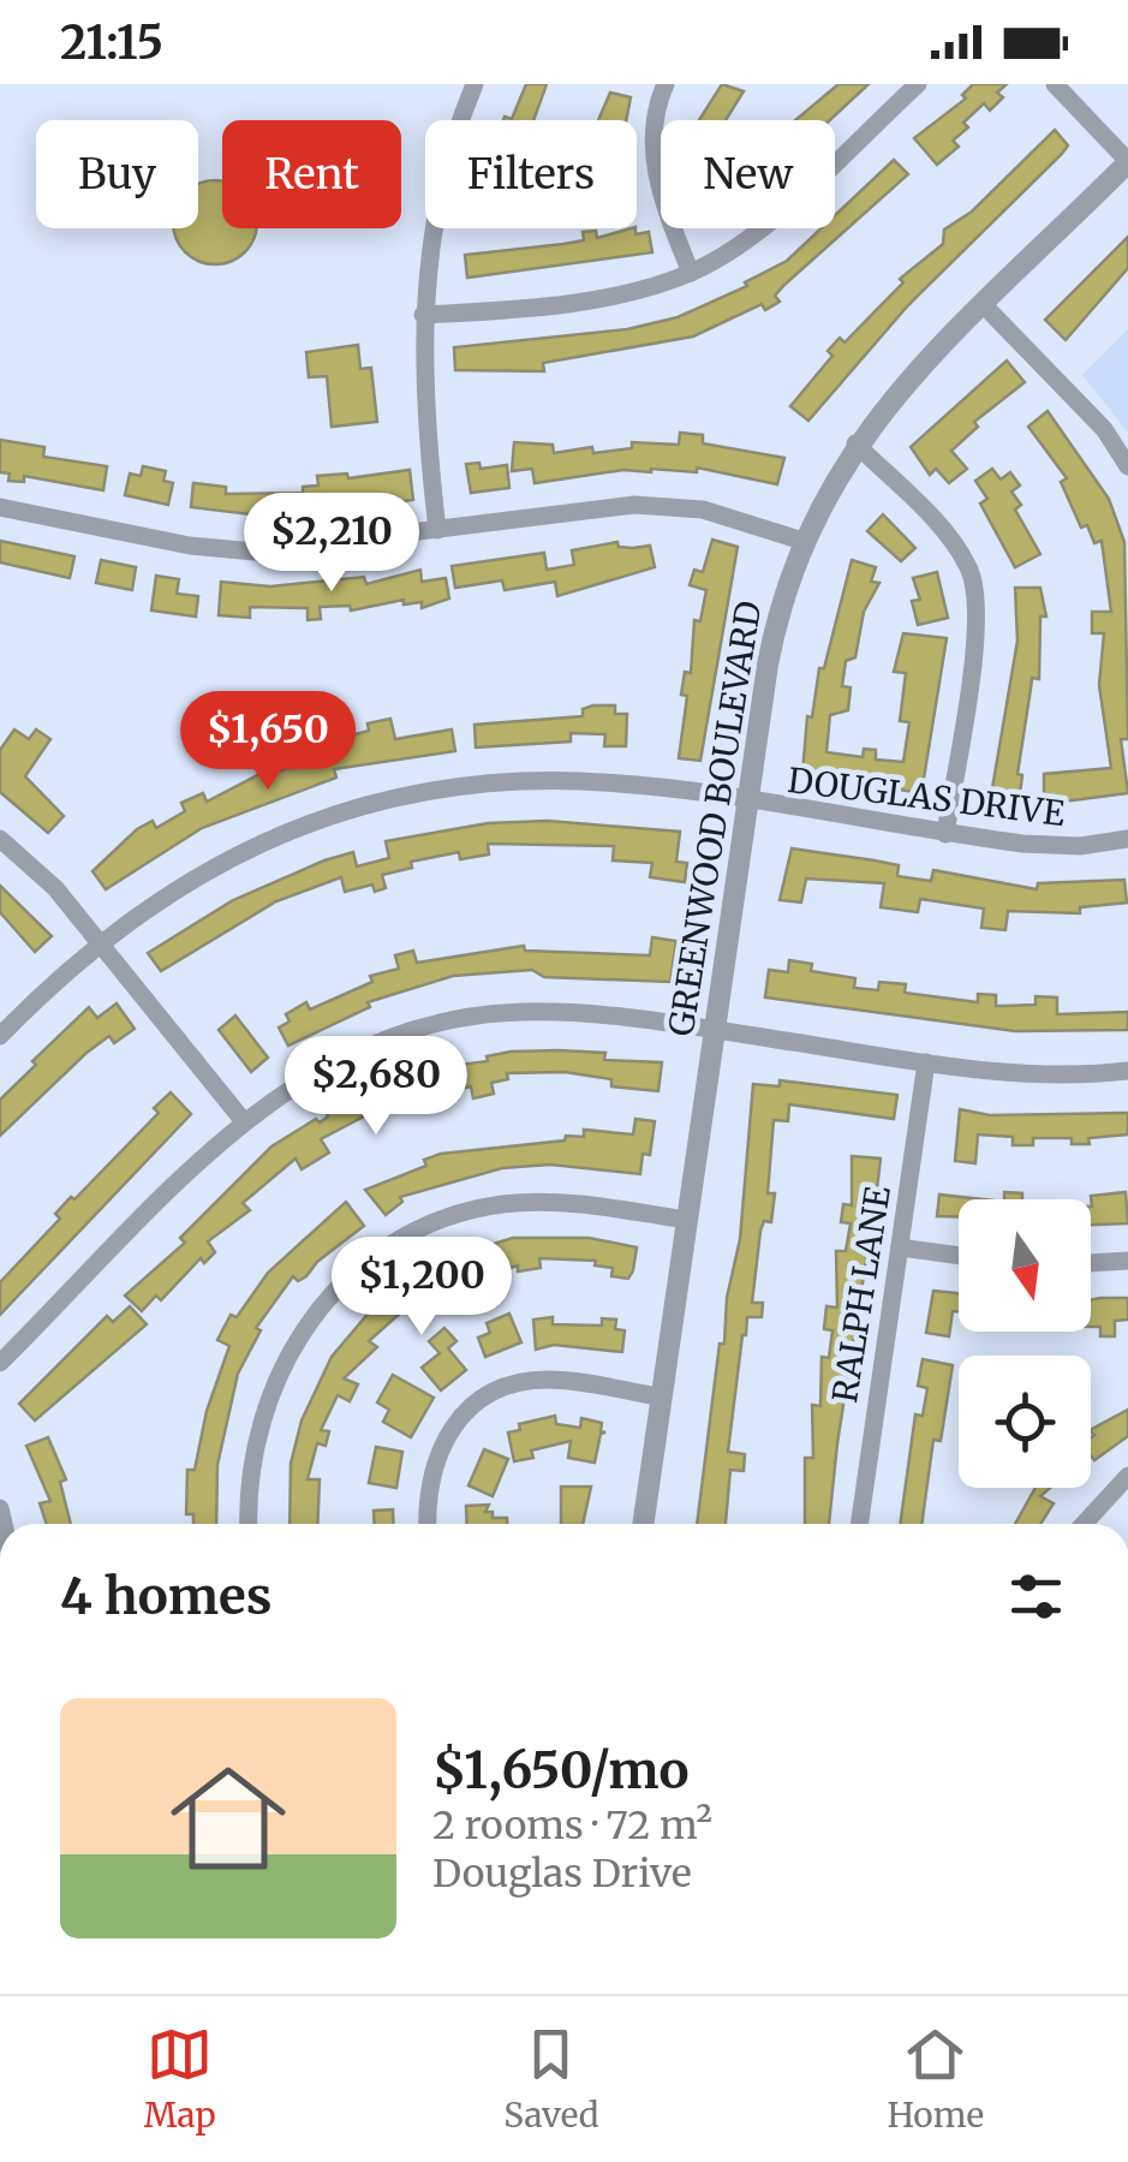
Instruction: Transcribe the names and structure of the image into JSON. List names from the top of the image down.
{
  "streets": {
    "street": ["DOUGLAS DRIVE", "GREENWOOD BOULEVARD", "RALPH LANE"]
  },
  "crossings": [
    ["DOUGLAS DRIVE", "GREENWOOD BOULEVARD"]
  ],
  "north": "bottom",
  "page": {
    "status": "21:15",
    "chip": [
      "Buy",
      "Rent",
      "Filters",
      "New"
    ],
    "price": [
      "$2,210",
      "$1,650",
      "$2,680",
      "$1,200"
    ],
    "heading": "4 homes",
    "list": [
      {
        "name": "$1,650/mo",
        "note": "2 rooms · 72 m² · Douglas Drive"
      }
    ],
    "tabs": ["Map", "Saved", "Home"]
  }
}
